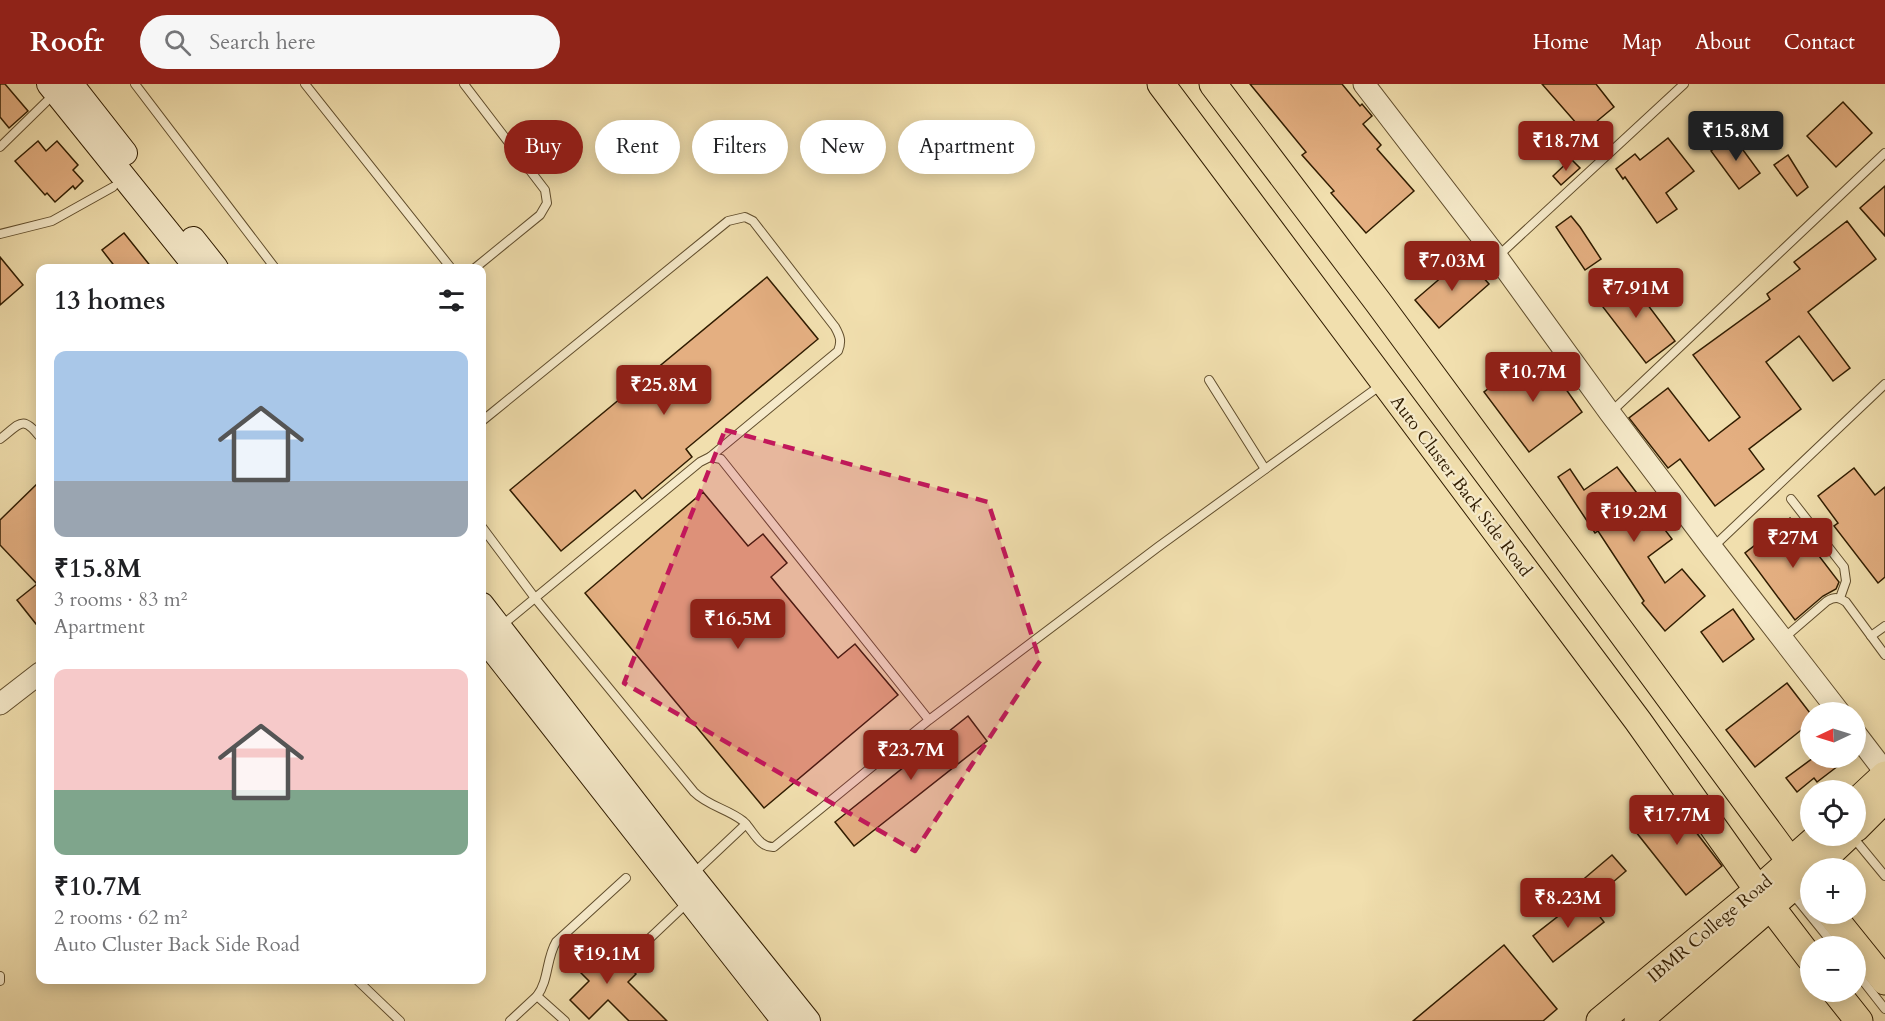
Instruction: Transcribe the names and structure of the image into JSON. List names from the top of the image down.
{
  "streets": {
    "main road": ["Auto Cluster Back Side Road", "IBMR College Road"]
  },
  "crossings": [
    ["Auto Cluster Back Side Road", "IBMR College Road"]
  ],
  "north": "left",
  "page": {
    "header": "Roofr",
    "search": "Search here",
    "nav": [
      "Home",
      "Map",
      "About",
      "Contact"
    ],
    "price": [
      "₹15.8M",
      "₹18.7M",
      "₹7.03M",
      "₹7.91M",
      "₹10.7M",
      "₹25.8M",
      "₹19.2M",
      "₹27M",
      "₹16.5M",
      "₹23.7M",
      "₹17.7M",
      "₹8.23M",
      "₹19.1M"
    ],
    "chip": [
      "Buy",
      "Rent",
      "Filters",
      "New",
      "Apartment"
    ],
    "heading": "13 homes",
    "list": [
      {
        "name": "₹15.8M",
        "note": "3 rooms · 83 m² · Apartment"
      },
      {
        "name": "₹10.7M",
        "note": "2 rooms · 62 m² · Auto Cluster Back Side Road"
      }
    ],
    "map_buttons": ["+", "−"]
  }
}
